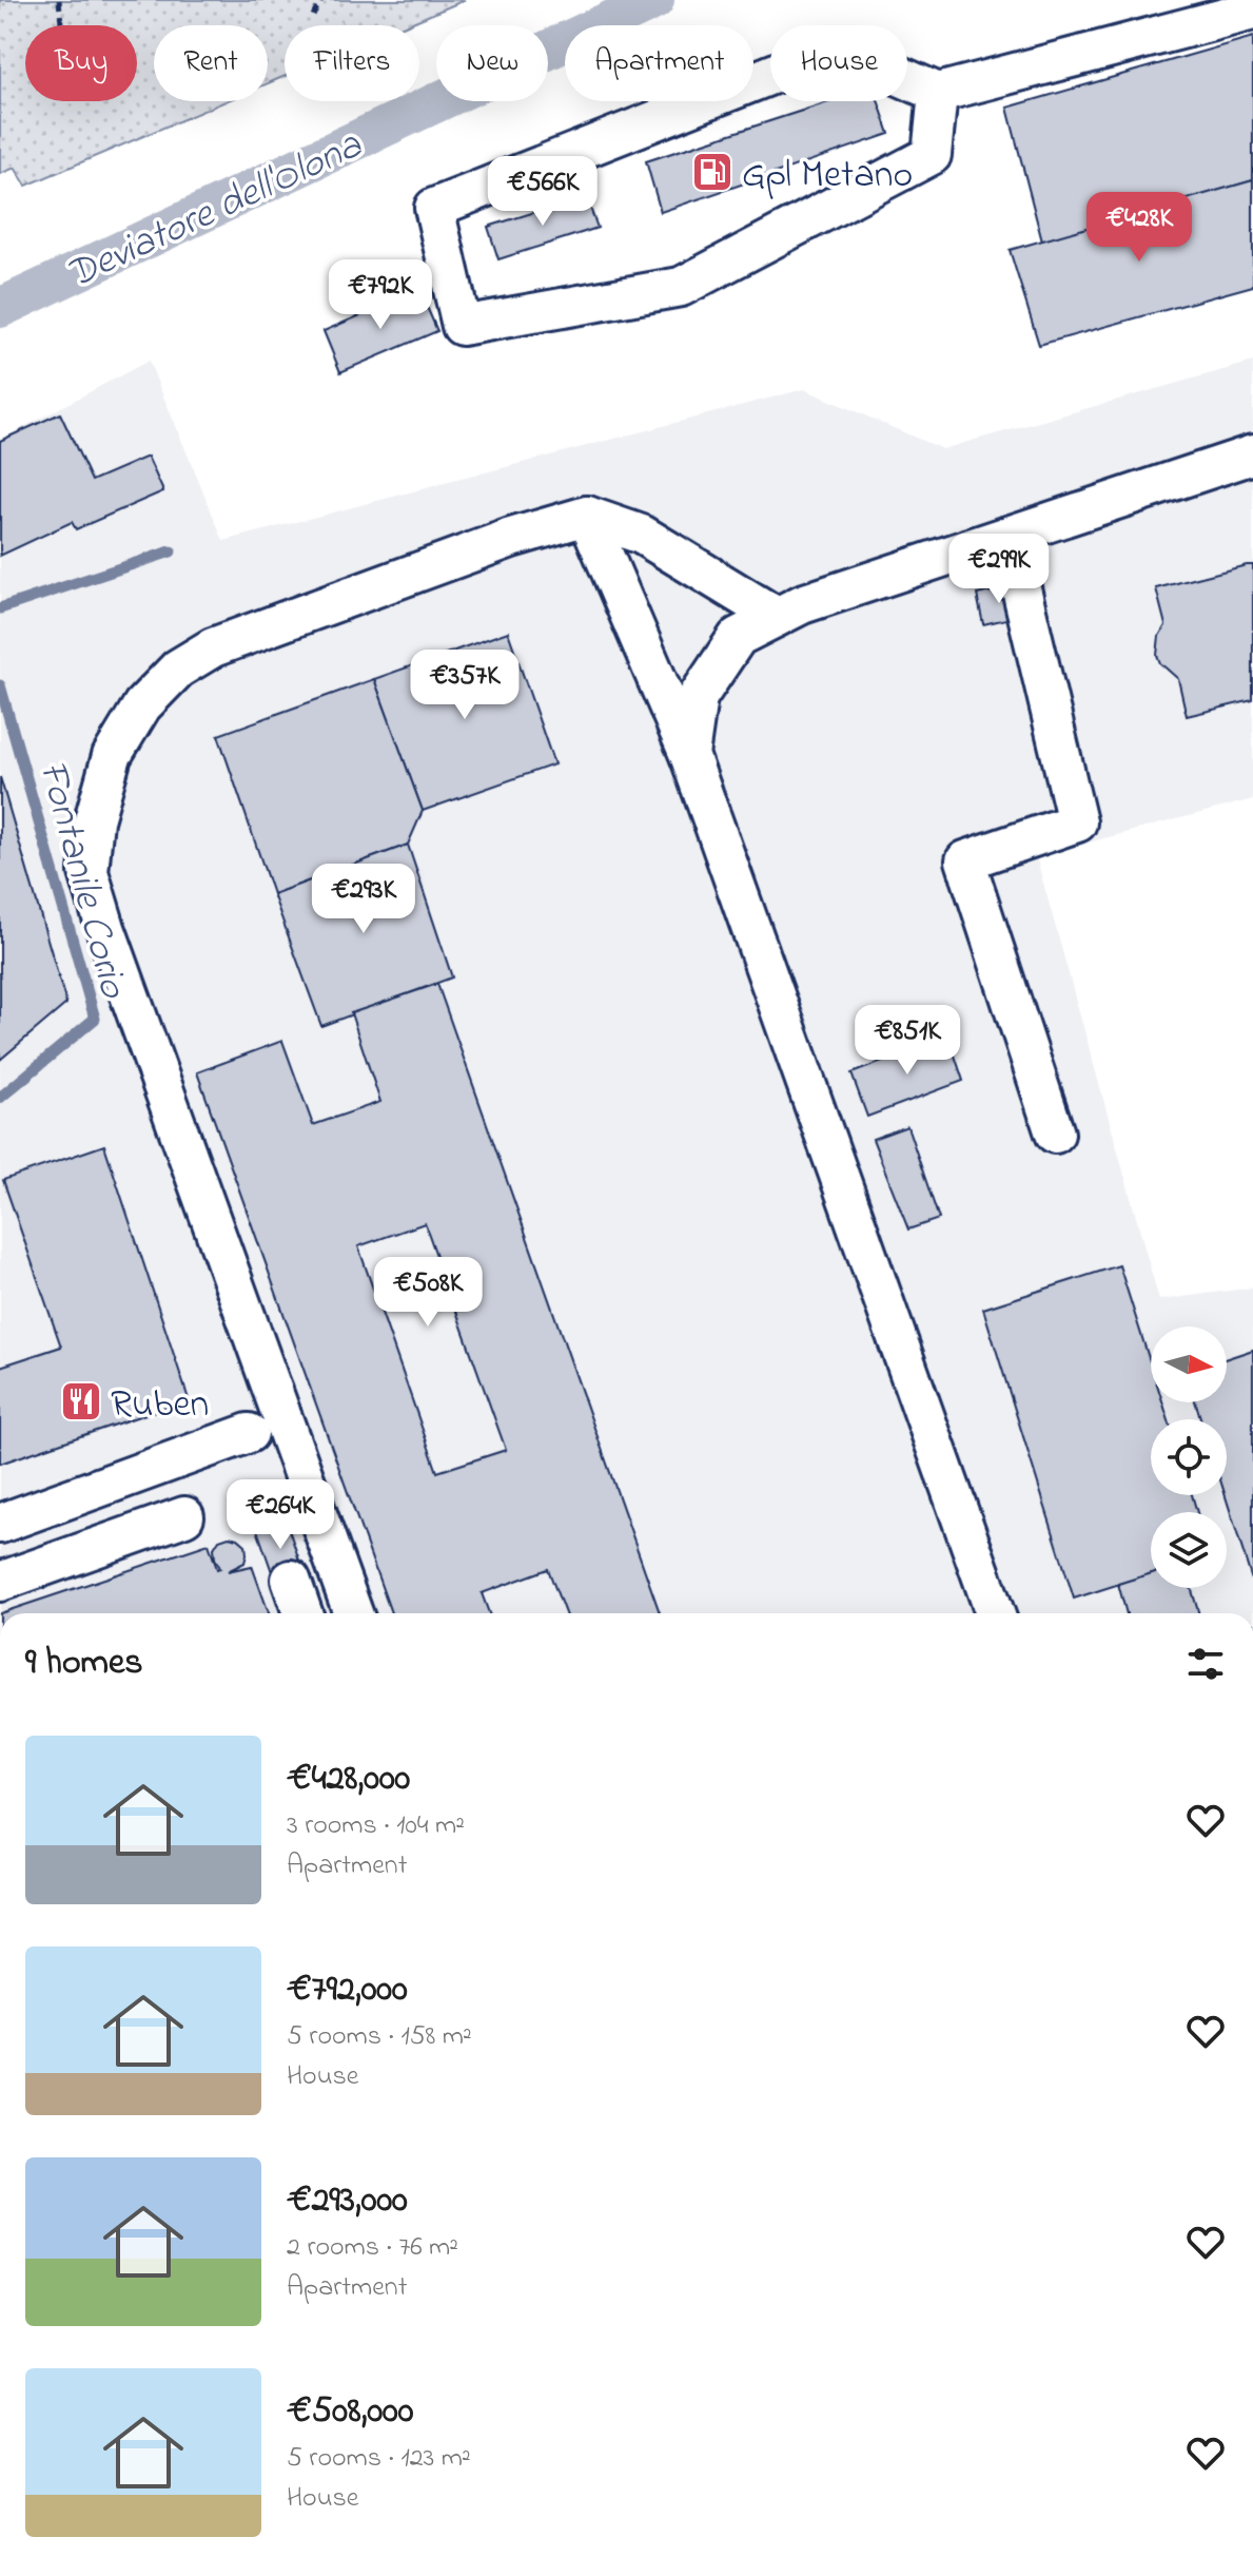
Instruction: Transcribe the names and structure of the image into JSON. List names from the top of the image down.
{
  "water": ["Deviatore dell'Olona", "Fontanile Corio"],
  "places": {
    "fuel station": ["Gpl Metano"],
    "restaurant": ["Ruben"]
  },
  "north": "right",
  "page": {
    "chip": [
      "Buy",
      "Rent",
      "Filters",
      "New",
      "Apartment",
      "House"
    ],
    "price": [
      "€566K",
      "€428K",
      "€792K",
      "€299K",
      "€357K",
      "€293K",
      "€851K",
      "€508K",
      "€264K"
    ],
    "heading": "9 homes",
    "list": [
      {
        "name": "€428,000",
        "note": "3 rooms · 104 m² · Apartment"
      },
      {
        "name": "€792,000",
        "note": "5 rooms · 158 m² · House"
      },
      {
        "name": "€293,000",
        "note": "2 rooms · 76 m² · Apartment"
      },
      {
        "name": "€508,000",
        "note": "5 rooms · 123 m² · House"
      }
    ]
  }
}
